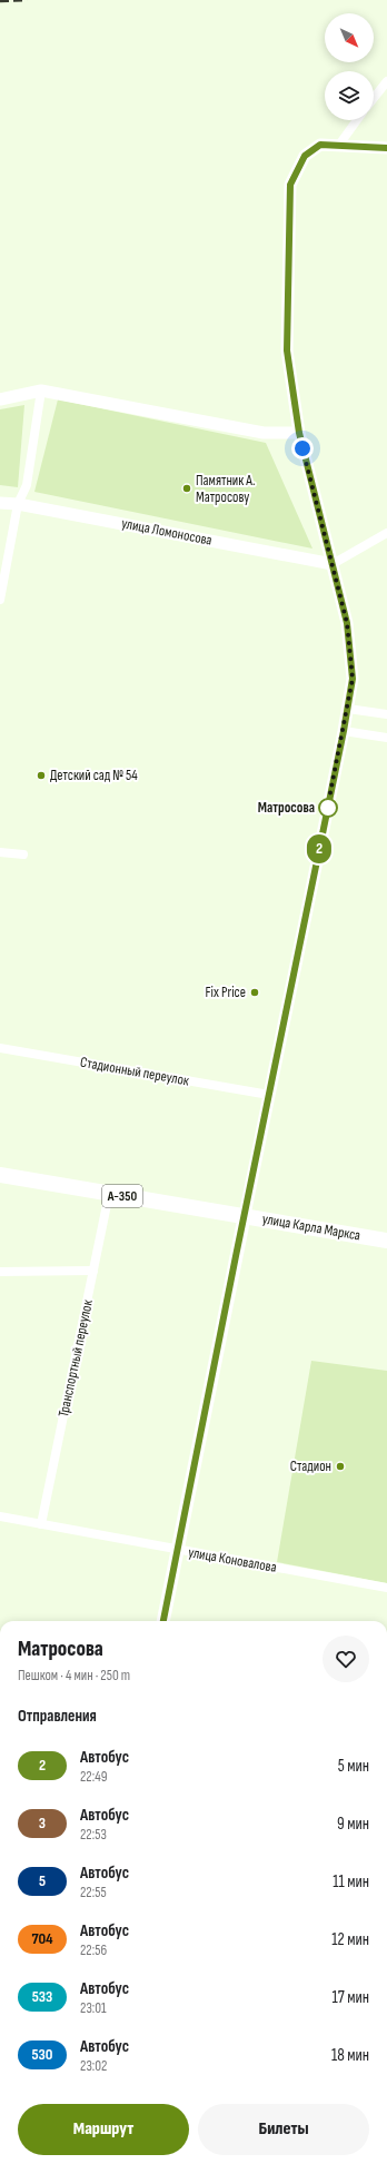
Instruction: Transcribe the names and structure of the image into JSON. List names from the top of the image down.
{
  "streets": {
    "highway": ["А-350", "улица Карла Маркса"],
    "street": [
      "улица Ломоносова",
      "Стадионный переулок",
      "Транспортный переулок",
      "улица Коновалова"
    ]
  },
  "crossings": [
    ["улица Карла Маркса", "Транспортный переулок"],
    ["Транспортный переулок", "улица Коновалова"]
  ],
  "places": [
    "Памятник А. Матросову",
    "Детский сад № 54",
    "Матросова",
    "Fix Price",
    "Стадион"
  ],
  "lines": ["bus line 2"],
  "north": "bottom right",
  "page": {
    "on_map": "2",
    "heading": [
      ["Матросова", "Пешком · 4 мин · 250 m"],
      "Отправления"
    ],
    "list": [
      {
        "mark": "2",
        "name": "Автобус",
        "note": "22:49",
        "value": "5 мин"
      },
      {
        "mark": "3",
        "name": "Автобус",
        "note": "22:53",
        "value": "9 мин"
      },
      {
        "mark": "5",
        "name": "Автобус",
        "note": "22:55",
        "value": "11 мин"
      },
      {
        "mark": "704",
        "name": "Автобус",
        "note": "22:56",
        "value": "12 мин"
      },
      {
        "mark": "533",
        "name": "Автобус",
        "note": "23:01",
        "value": "17 мин"
      },
      {
        "mark": "530",
        "name": "Автобус",
        "note": "23:02",
        "value": "18 мин"
      }
    ],
    "buttons": ["Маршрут", "Билеты"]
  }
}
